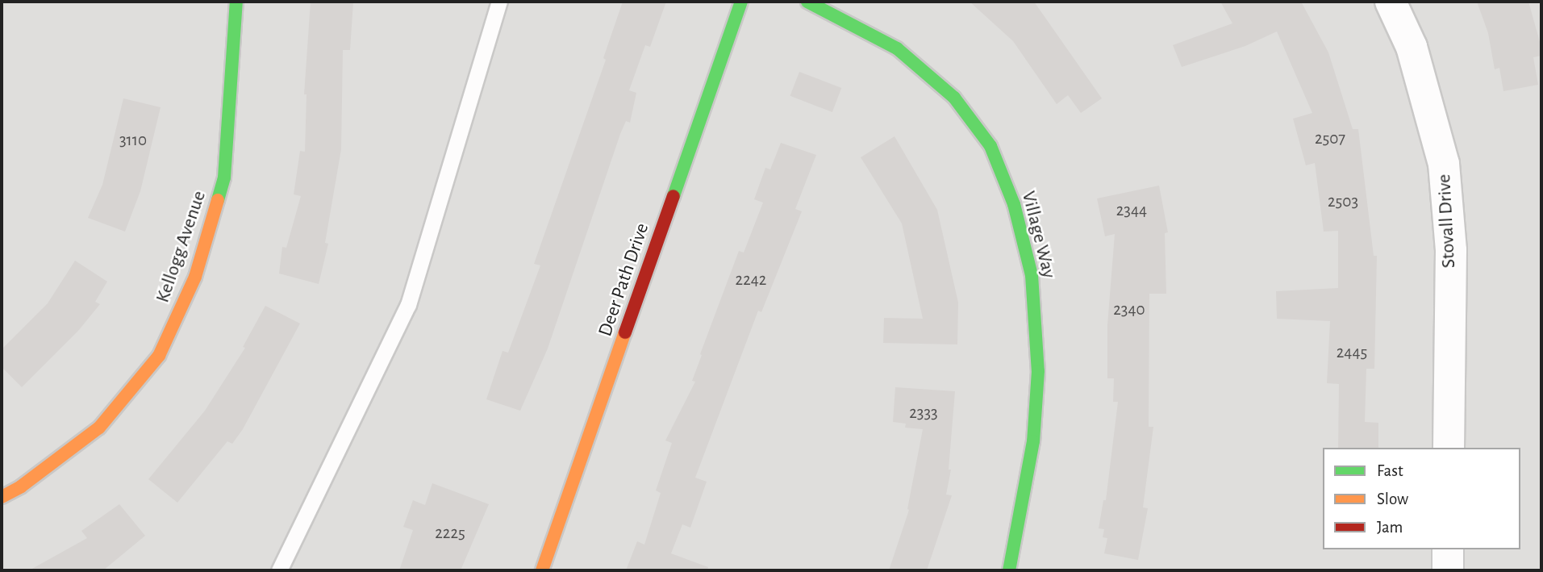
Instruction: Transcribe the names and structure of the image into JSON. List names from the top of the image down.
{
  "streets": {
    "street": [
      "Stovall Drive",
      "Village Way",
      "Kellogg Avenue",
      "Deer Path Drive"
    ]
  },
  "house_numbers": [
    "2507",
    "3110",
    "2503",
    "2344",
    "2242",
    "2340",
    "2445",
    "2333",
    "2225"
  ],
  "legend": ["Fast", "Slow", "Jam"]
}
